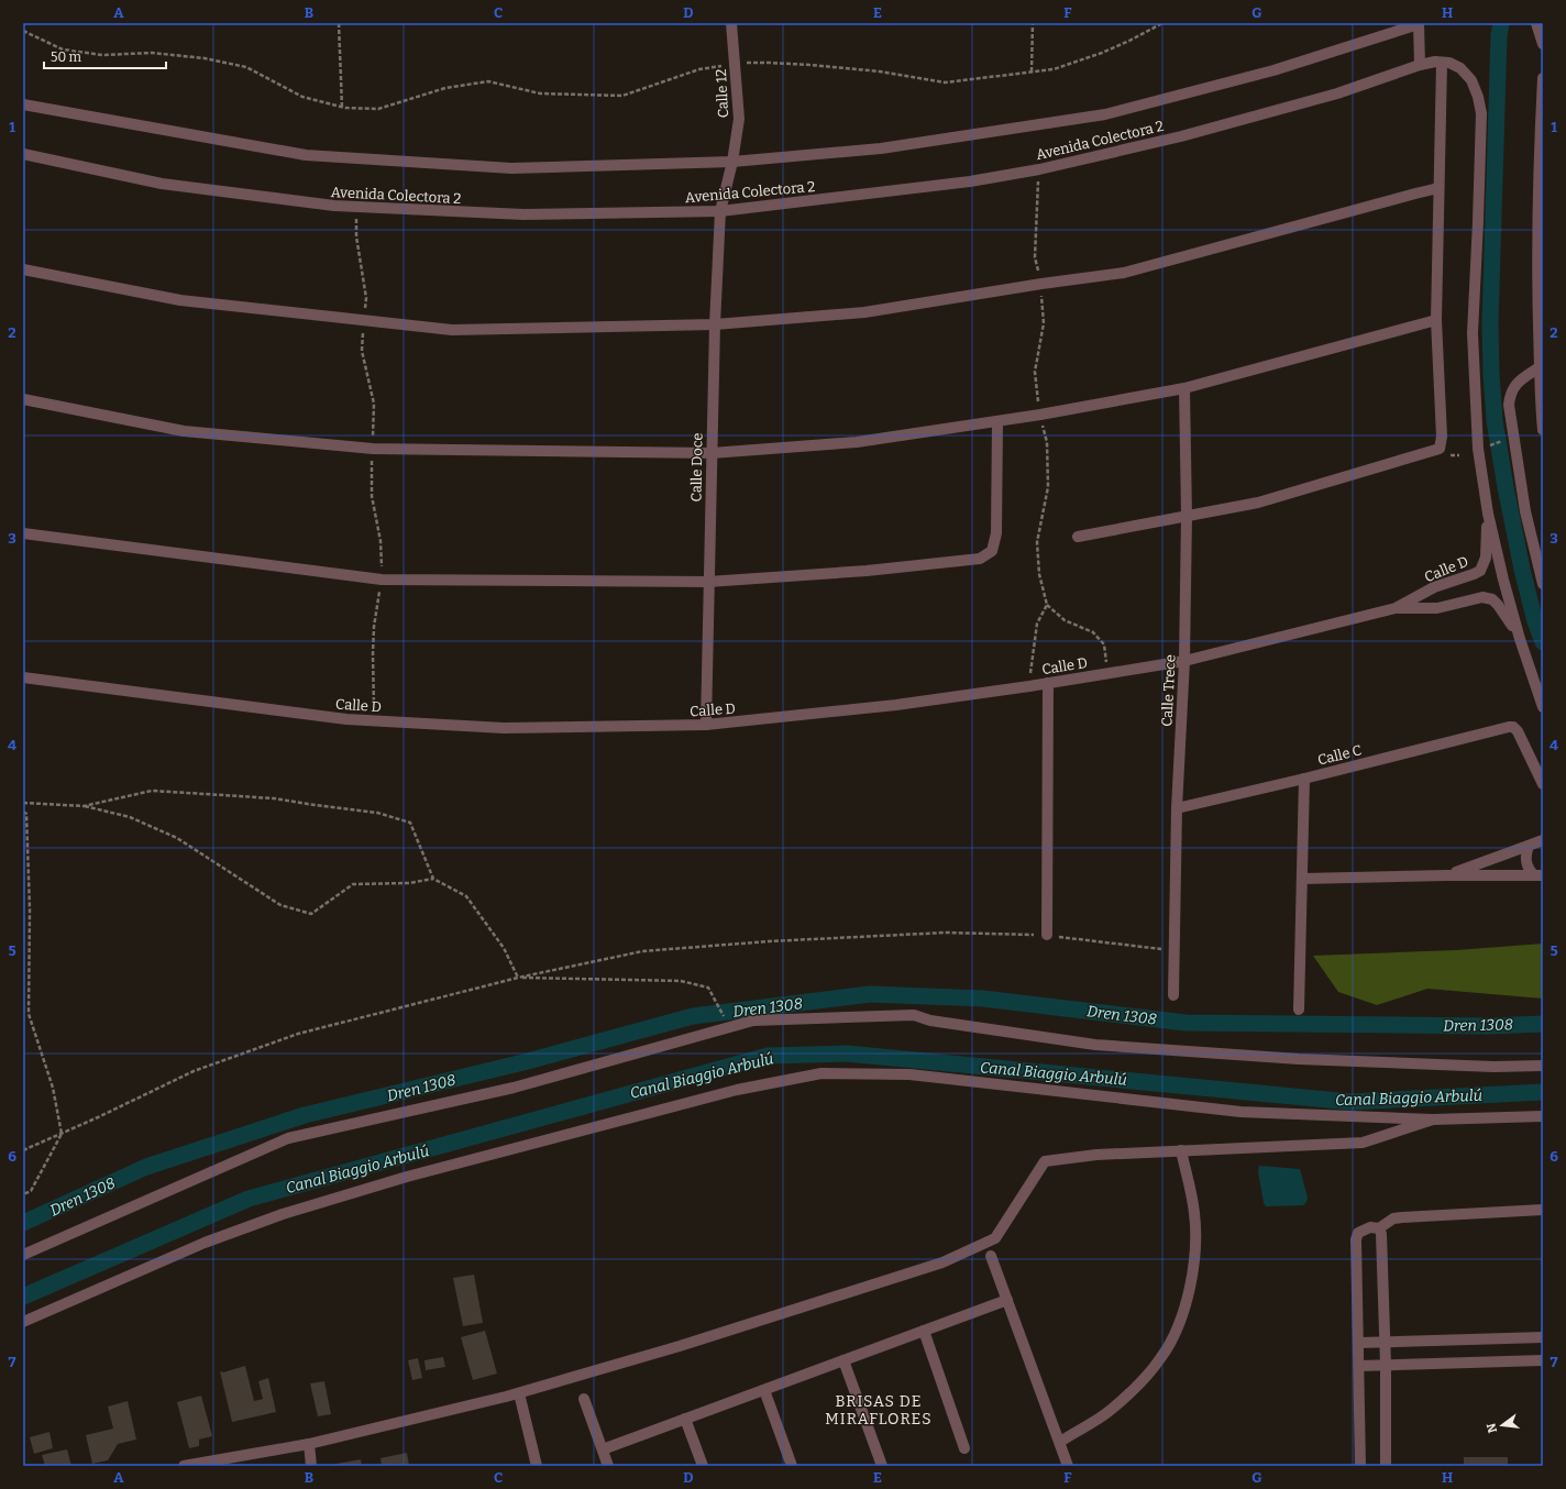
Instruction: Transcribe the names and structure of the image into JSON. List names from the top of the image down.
{
  "streets": {
    "street": [
      "Calle 12",
      "Avenida Colectora 2",
      "Calle Doce",
      "Calle D",
      "Calle Trece",
      "Calle C"
    ]
  },
  "crossings": [
    ["Calle 12", "Avenida Colectora 2"],
    ["Calle 12", "Calle Doce"],
    ["Avenida Colectora 2", "Calle Doce"],
    ["Calle Doce", "Calle D"],
    ["Calle D", "Calle Trece"],
    ["Calle Trece", "Calle C"]
  ],
  "districts": ["BRISAS DE MIRAFLORES"],
  "water": ["Dren 1308", "Canal Biaggio Arbulú"],
  "scale_bar": "50 m",
  "north": "left",
  "grid": {
    "columns": [
      "A",
      "B",
      "C",
      "D",
      "E",
      "F",
      "G",
      "H"
    ],
    "rows": [
      "1",
      "2",
      "3",
      "4",
      "5",
      "6",
      "7"
    ]
  }
}
